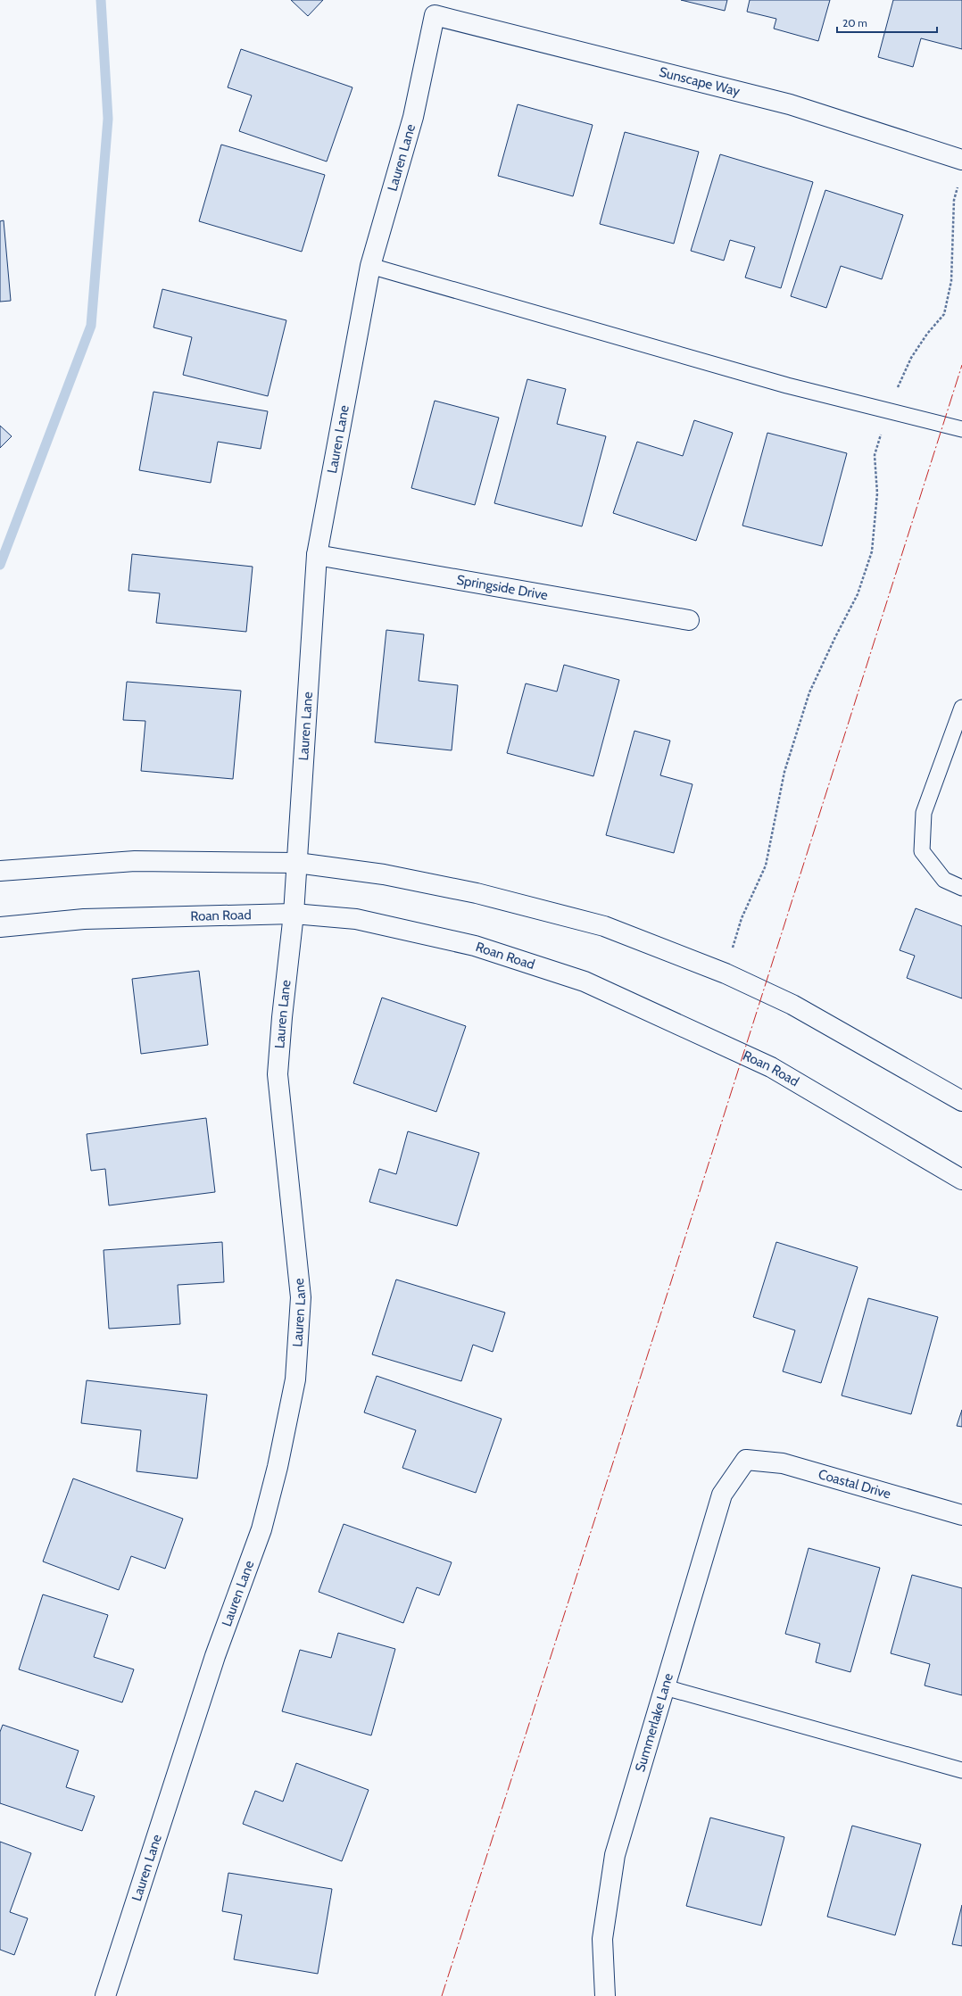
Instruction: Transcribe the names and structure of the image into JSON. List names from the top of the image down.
{
  "streets": {
    "street": [
      "Sunscape Way",
      "Lauren Lane",
      "Springside Drive",
      "Roan Road",
      "Coastal Drive",
      "Summerlake Lane"
    ]
  },
  "crossings": [
    ["Sunscape Way", "Lauren Lane"],
    ["Lauren Lane", "Springside Drive"],
    ["Lauren Lane", "Roan Road"],
    ["Coastal Drive", "Summerlake Lane"]
  ],
  "scale_bar": "20 m"
}
